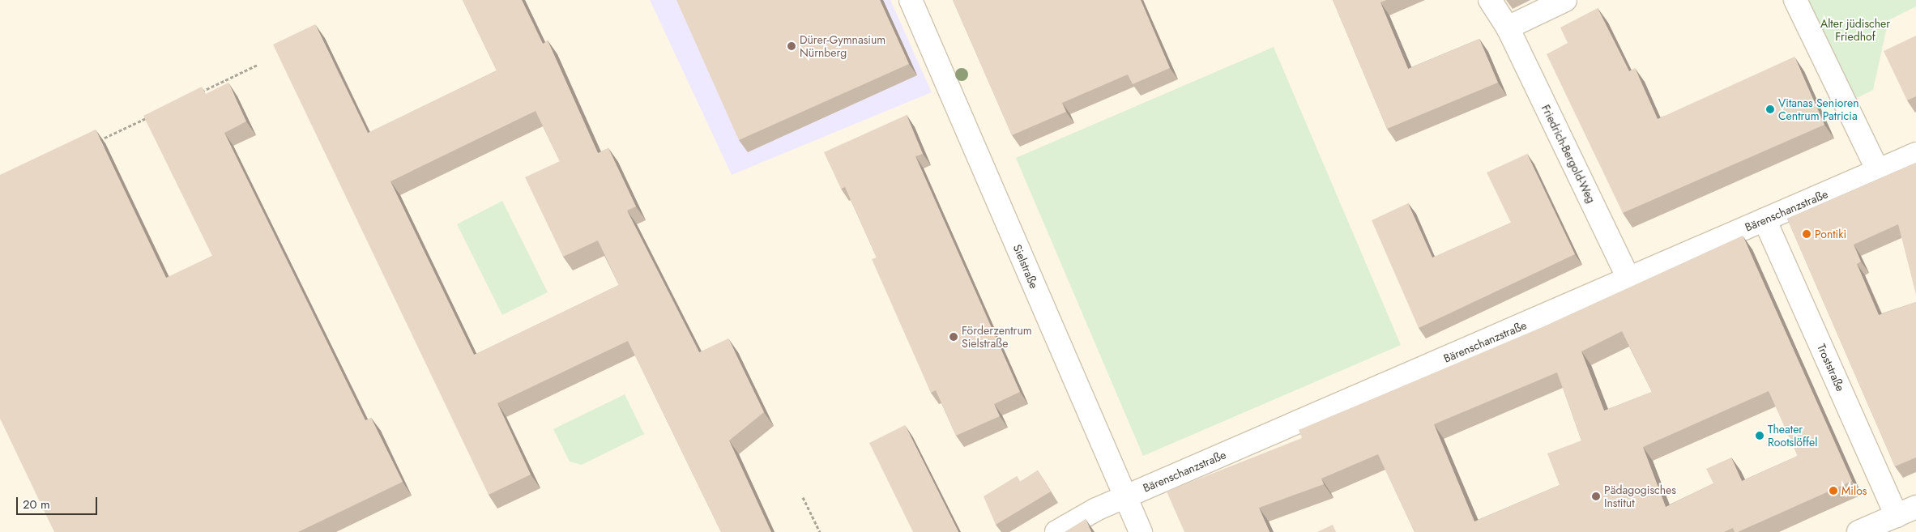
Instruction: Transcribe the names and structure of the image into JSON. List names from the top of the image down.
{
  "streets": {
    "street": [
      "Friedrich-Bergold-Weg",
      "Bärenschanzstraße",
      "Sielstraße",
      "Troststraße"
    ]
  },
  "crossings": [
    ["Friedrich-Bergold-Weg", "Bärenschanzstraße"],
    ["Bärenschanzstraße", "Sielstraße"],
    ["Bärenschanzstraße", "Troststraße"]
  ],
  "parks": ["Alter jüdischer Friedhof"],
  "places": [
    "Dürer-Gymnasium Nürnberg",
    "Vitanas Senioren Centrum Patricia",
    "Pontiki",
    "Förderzentrum Sielstraße",
    "Theater Rootslöffel",
    "Milos",
    "Pädagogisches Institut"
  ],
  "scale_bar": "20 m"
}
